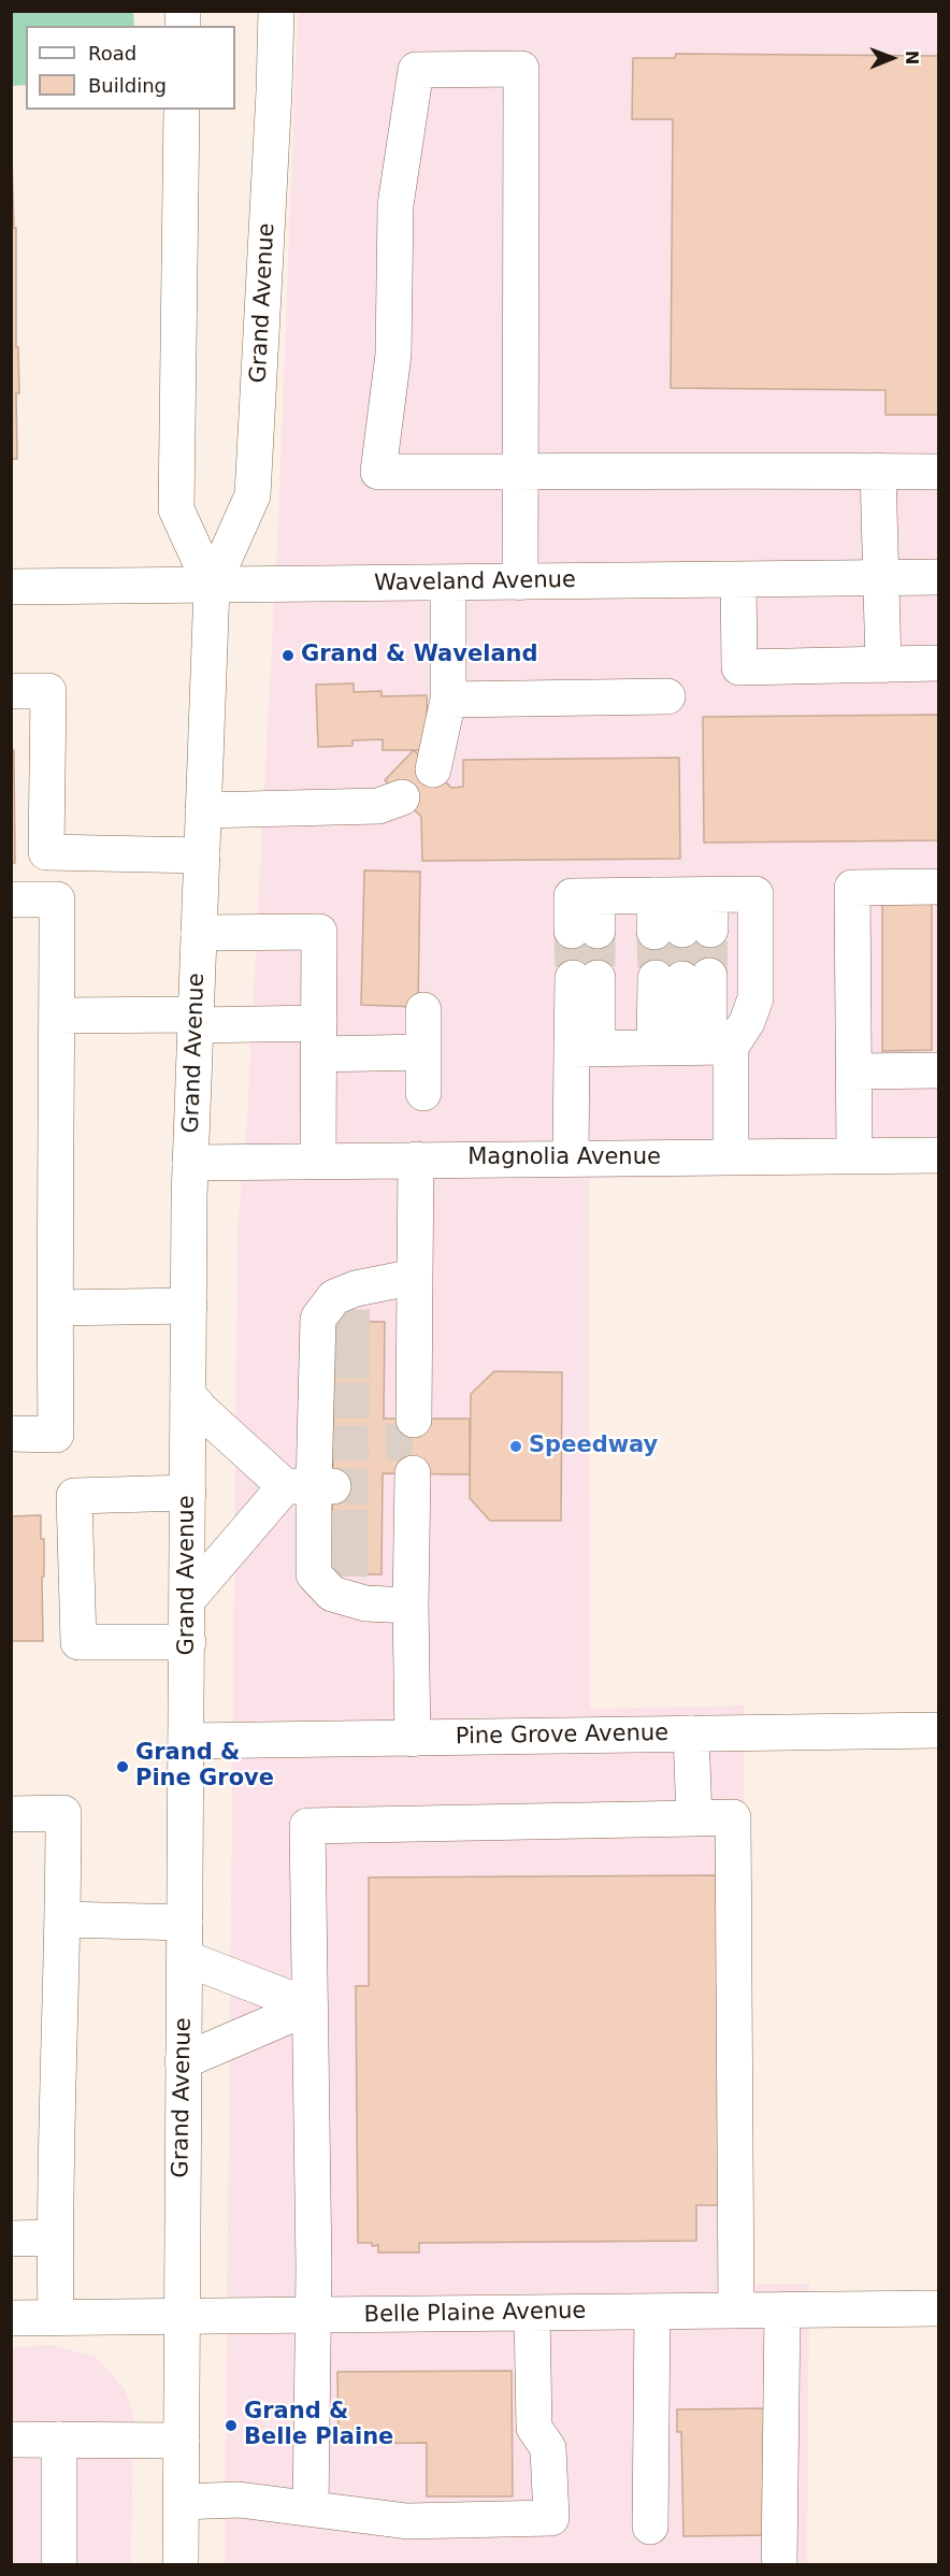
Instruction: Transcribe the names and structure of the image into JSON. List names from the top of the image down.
{
  "streets": {
    "street": [
      "Grand Avenue",
      "Waveland Avenue",
      "Magnolia Avenue",
      "Pine Grove Avenue",
      "Belle Plaine Avenue"
    ]
  },
  "crossings": [
    ["Grand Avenue", "Waveland Avenue"],
    ["Grand Avenue", "Magnolia Avenue"],
    ["Grand Avenue", "Pine Grove Avenue"],
    ["Grand Avenue", "Belle Plaine Avenue"]
  ],
  "places": [
    "Grand & Waveland",
    "Speedway",
    "Grand & Pine Grove",
    "Grand & Belle Plaine"
  ],
  "legend": ["Road", "Building"],
  "north": "right"
}
